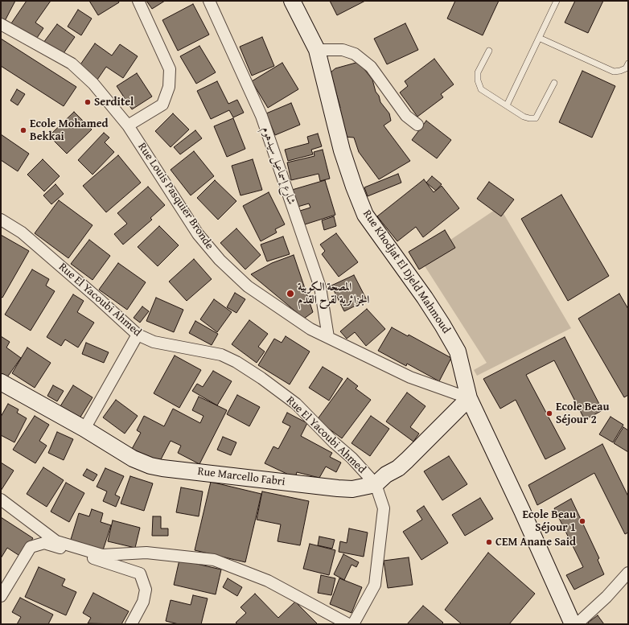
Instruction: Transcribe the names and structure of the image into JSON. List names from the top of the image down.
{
  "streets": {
    "street": [
      "شارع إسماعيل سيدهوم",
      "Rue Louis Pasquier Bronde",
      "Rue Khodjat El Djeld Mahmoud",
      "Rue El Yacoubi Ahmed",
      "Rue Marcello Fabri"
    ]
  },
  "crossings": [
    ["شارع إسماعيل سيدهوم", "Rue Louis Pasquier Bronde"],
    ["Rue Louis Pasquier Bronde", "Rue Khodjat El Djeld Mahmoud"],
    ["Rue Louis Pasquier Bronde", "Rue Marcello Fabri"],
    ["Rue Khodjat El Djeld Mahmoud", "Rue Marcello Fabri"],
    ["Rue El Yacoubi Ahmed", "Rue Marcello Fabri"]
  ],
  "places": [
    "Serditel",
    "Ecole Mohamed Bekkai",
    "المصحة الكوبية الجزائرية لقرح القدم",
    "Ecole Beau Séjour 2",
    "Ecole Beau Séjour 1",
    "CEM Anane Said"
  ]
}
